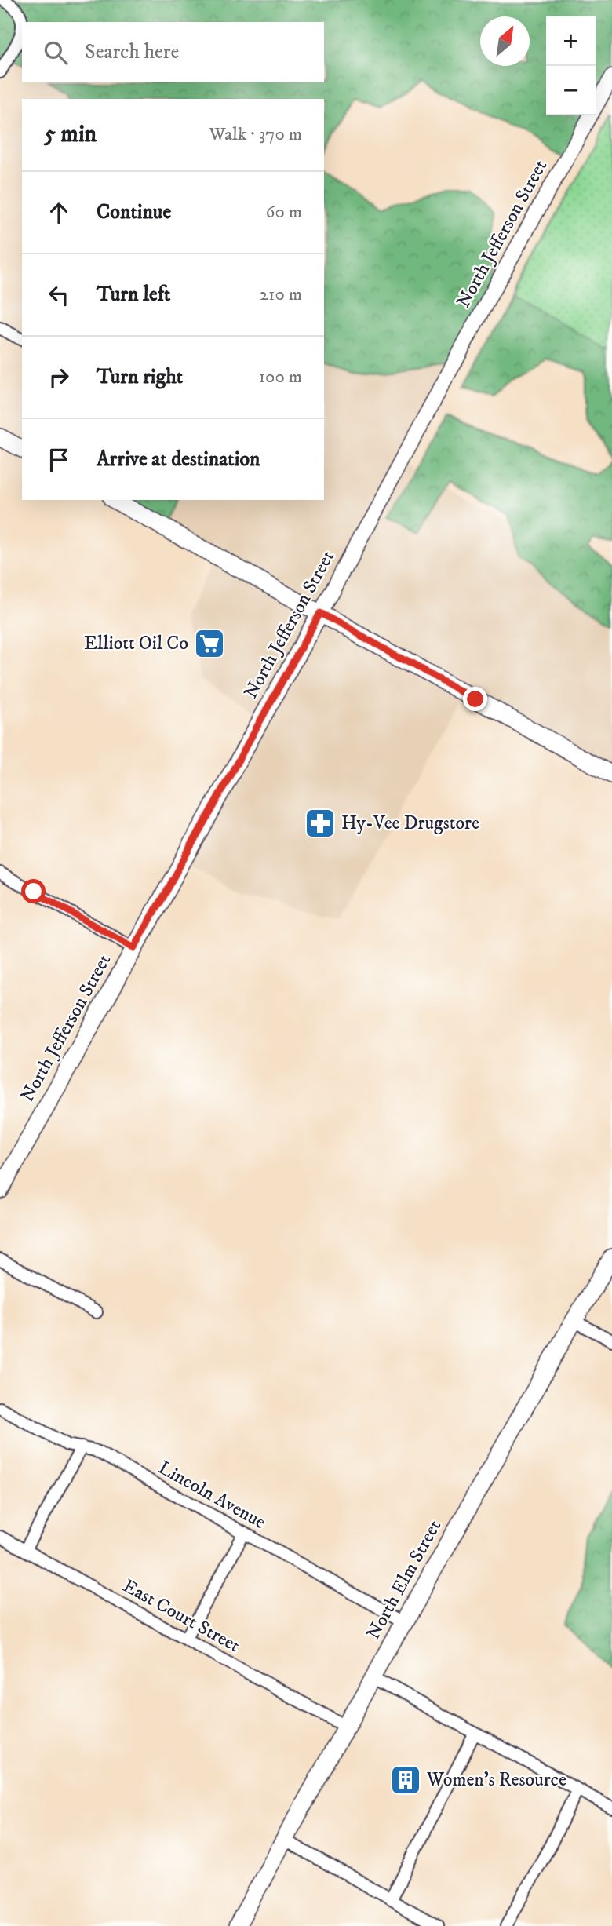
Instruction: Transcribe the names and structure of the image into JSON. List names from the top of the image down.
{
  "streets": {
    "main road": ["North Jefferson Street", "North Elm Street"],
    "street": ["Lincoln Avenue", "East Court Street"]
  },
  "crossings": [
    ["Lincoln Avenue", "North Elm Street"],
    ["North Elm Street", "East Court Street"]
  ],
  "places": {
    "supermarket": ["Elliott Oil Co"],
    "pharmacy": ["Hy-Vee Drugstore"],
    "building": ["Women's Resource"]
  },
  "north": "top right",
  "page": {
    "map_buttons": ["+", "−"],
    "search": "Search here",
    "heading": ["5 min", "Walk · 370 m"],
    "list": [
      ["Continue", "60 m"],
      ["Turn left", "210 m"],
      ["Turn right", "100 m"],
      "Arrive at destination"
    ]
  }
}
